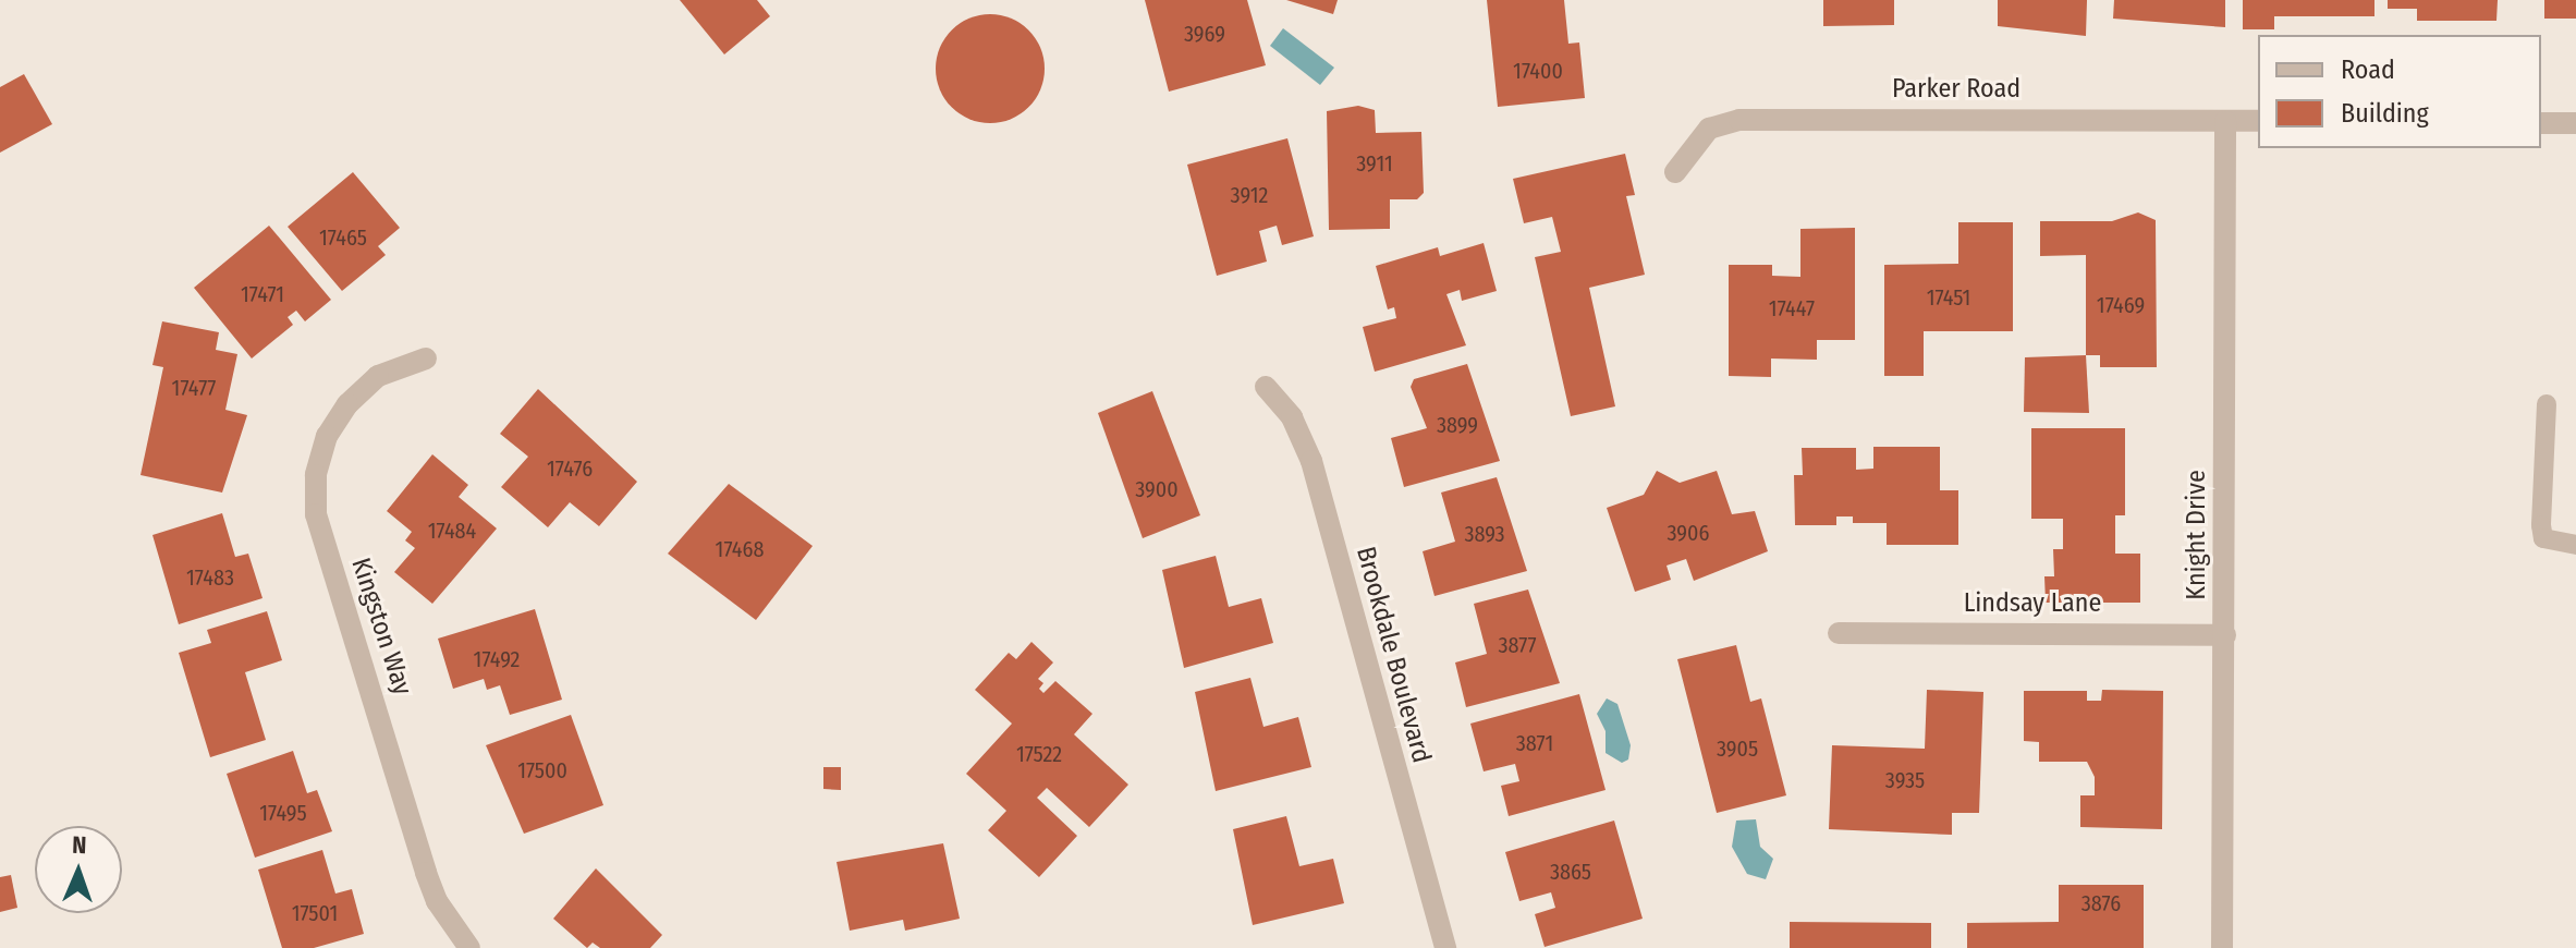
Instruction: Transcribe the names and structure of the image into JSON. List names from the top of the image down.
{
  "streets": {
    "street": [
      "Parker Road",
      "Knight Drive",
      "Lindsay Lane",
      "Kingston Way",
      "Brookdale Boulevard"
    ]
  },
  "crossings": [
    ["Parker Road", "Knight Drive"],
    ["Knight Drive", "Lindsay Lane"]
  ],
  "house_numbers": [
    "3969",
    "17400",
    "3911",
    "3912",
    "17465",
    "17471",
    "17451",
    "17469",
    "17447",
    "17477",
    "3899",
    "17476",
    "3900",
    "17484",
    "3906",
    "3893",
    "17468",
    "17483",
    "3877",
    "17492",
    "3871",
    "3905",
    "17522",
    "17500",
    "3935",
    "17495",
    "3865",
    "3876",
    "17501"
  ],
  "legend": ["Road", "Building"],
  "north": "top"
}
